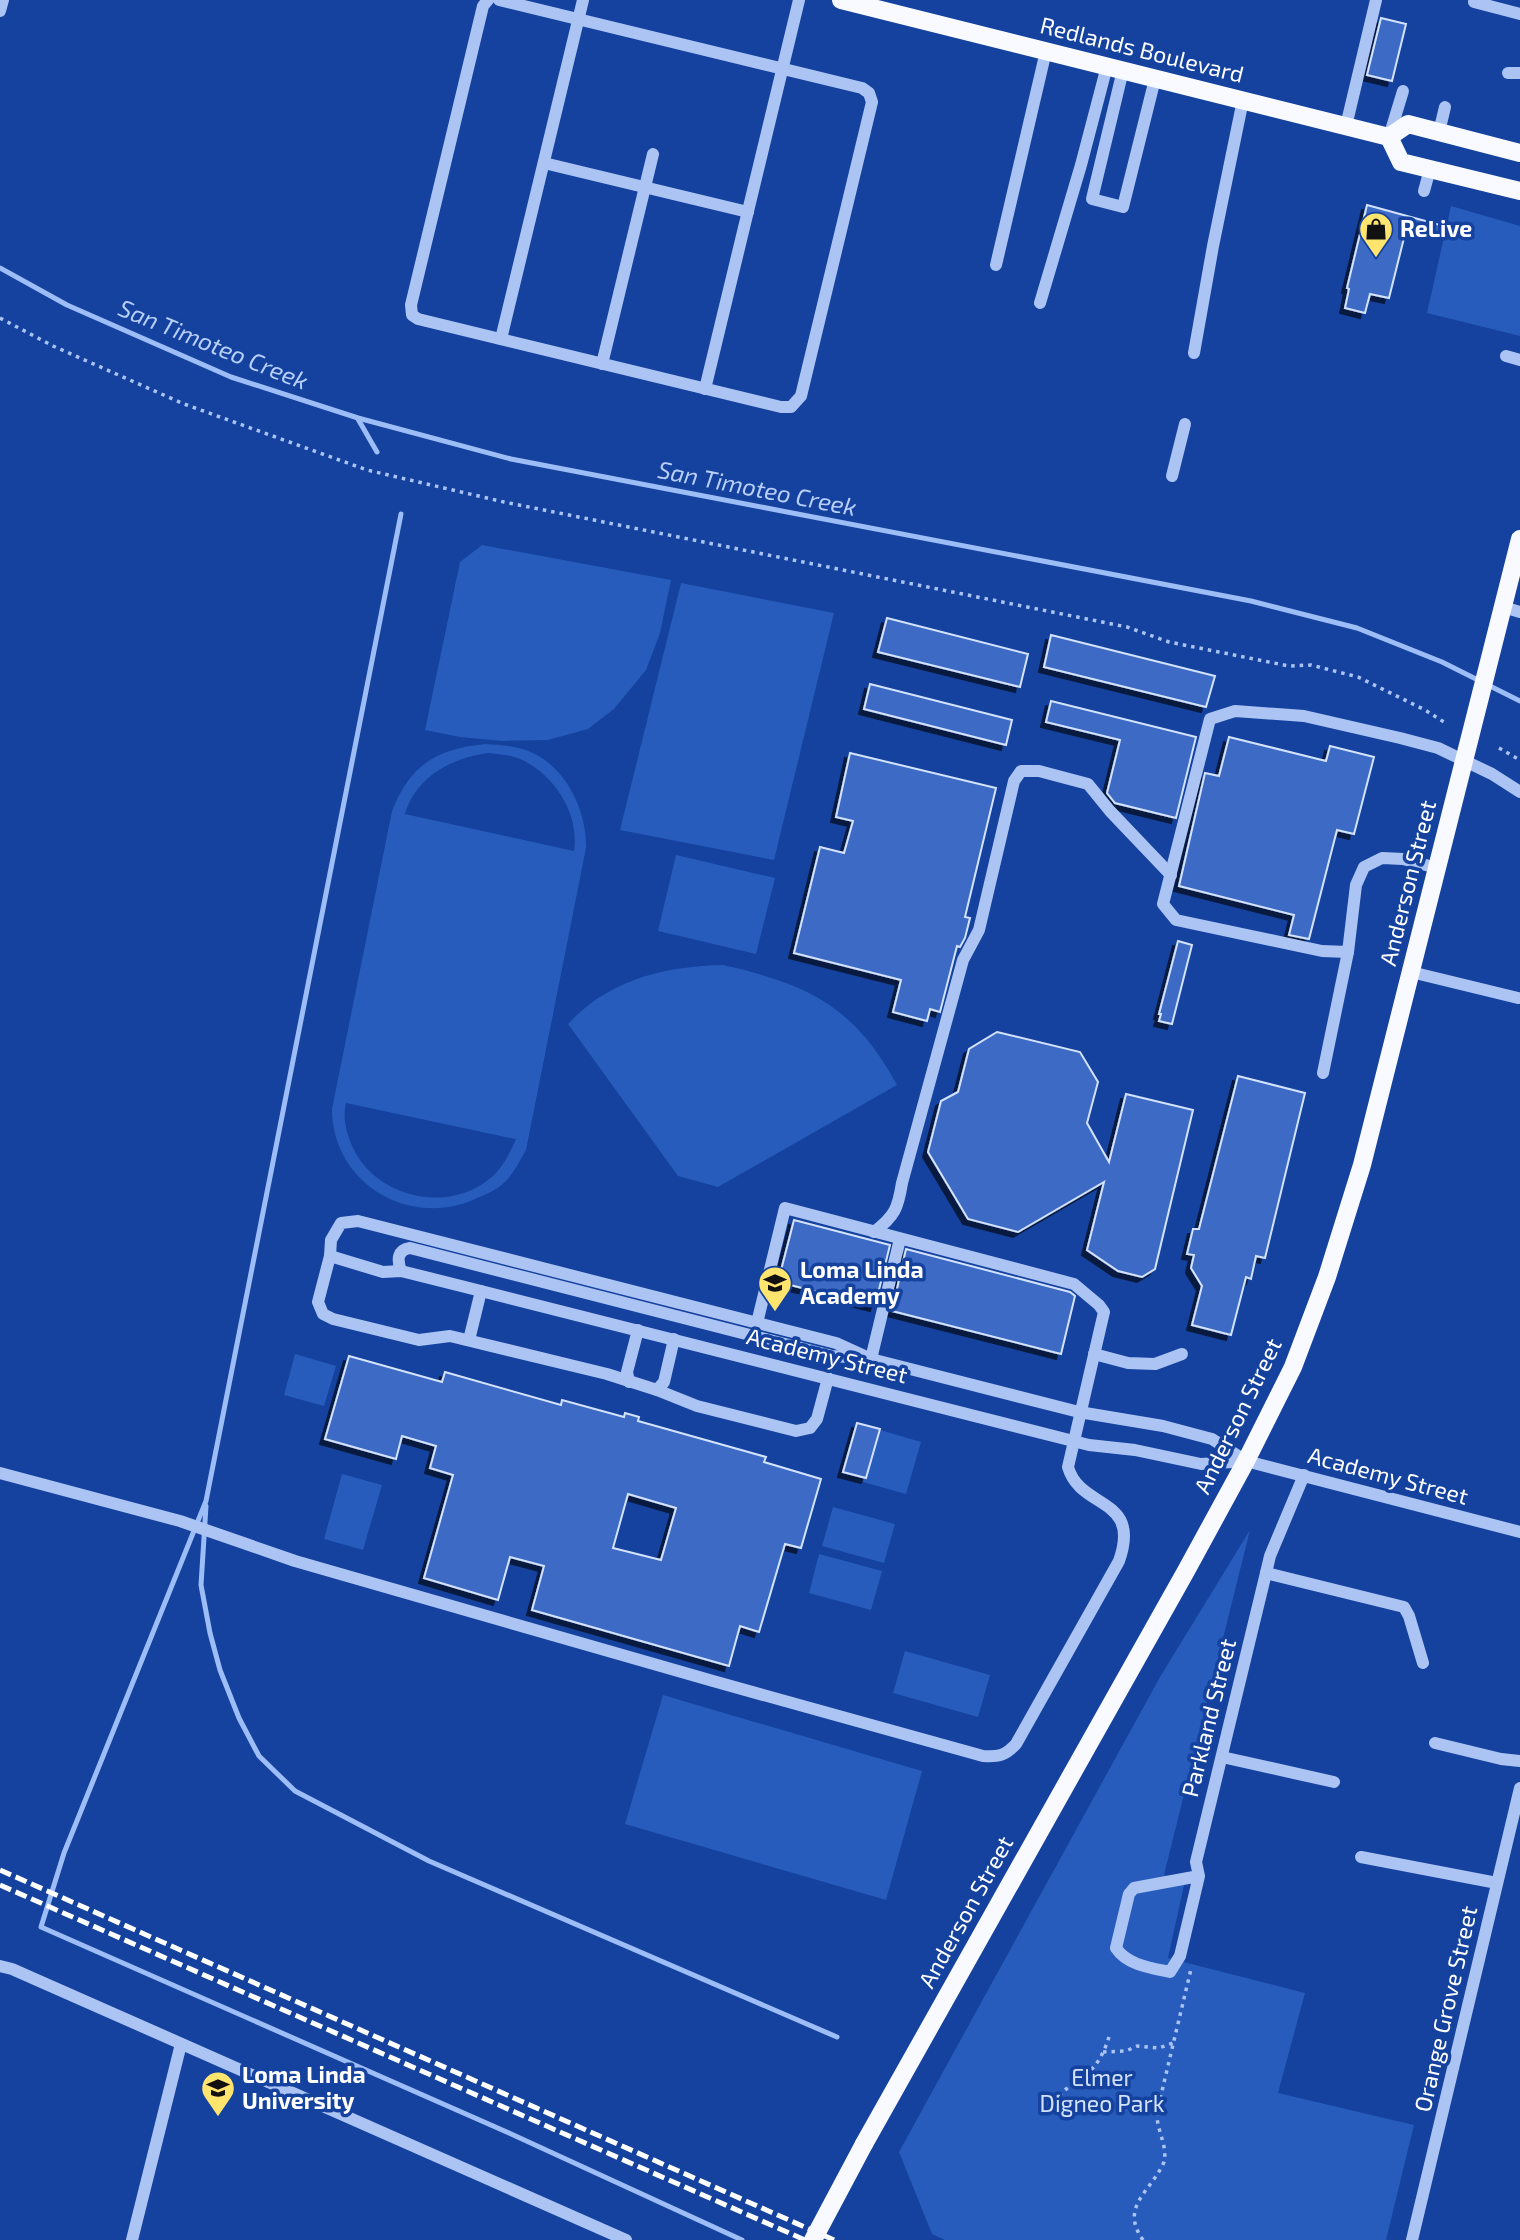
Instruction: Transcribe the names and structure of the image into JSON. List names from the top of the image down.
{
  "streets": {
    "main road": ["Redlands Boulevard", "Anderson Street"],
    "street": ["Academy Street", "Parkland Street", "Orange Grove Street"]
  },
  "crossings": [
    ["Anderson Street", "Academy Street"],
    ["Academy Street", "Parkland Street"]
  ],
  "water": ["San Timoteo Creek"],
  "parks": ["Elmer Digneo Park"],
  "places": {
    "shop": ["ReLive"],
    "school or university": ["Loma Linda Academy", "Loma Linda University"]
  }
}
